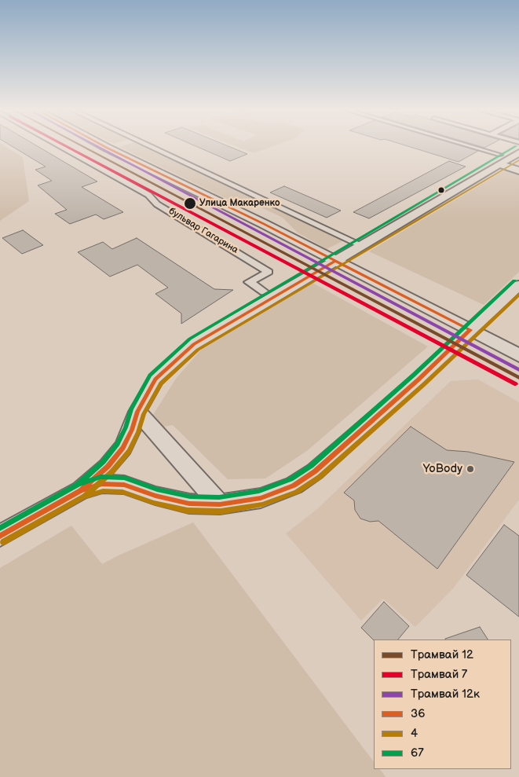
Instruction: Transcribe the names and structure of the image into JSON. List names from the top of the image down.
{
  "streets": {
    "street": ["бульвар Гагарина"]
  },
  "places": ["Улица Макаренко", "YoBody"],
  "lines": [
    "tram line 12",
    "tram line 7",
    "tram line 12к",
    "transit line 36",
    "transit line 67",
    "transit line 4"
  ],
  "legend": [
    "Трамвай 12",
    "Трамвай 7",
    "Трамвай 12к",
    "36",
    "4",
    "67"
  ]
}
